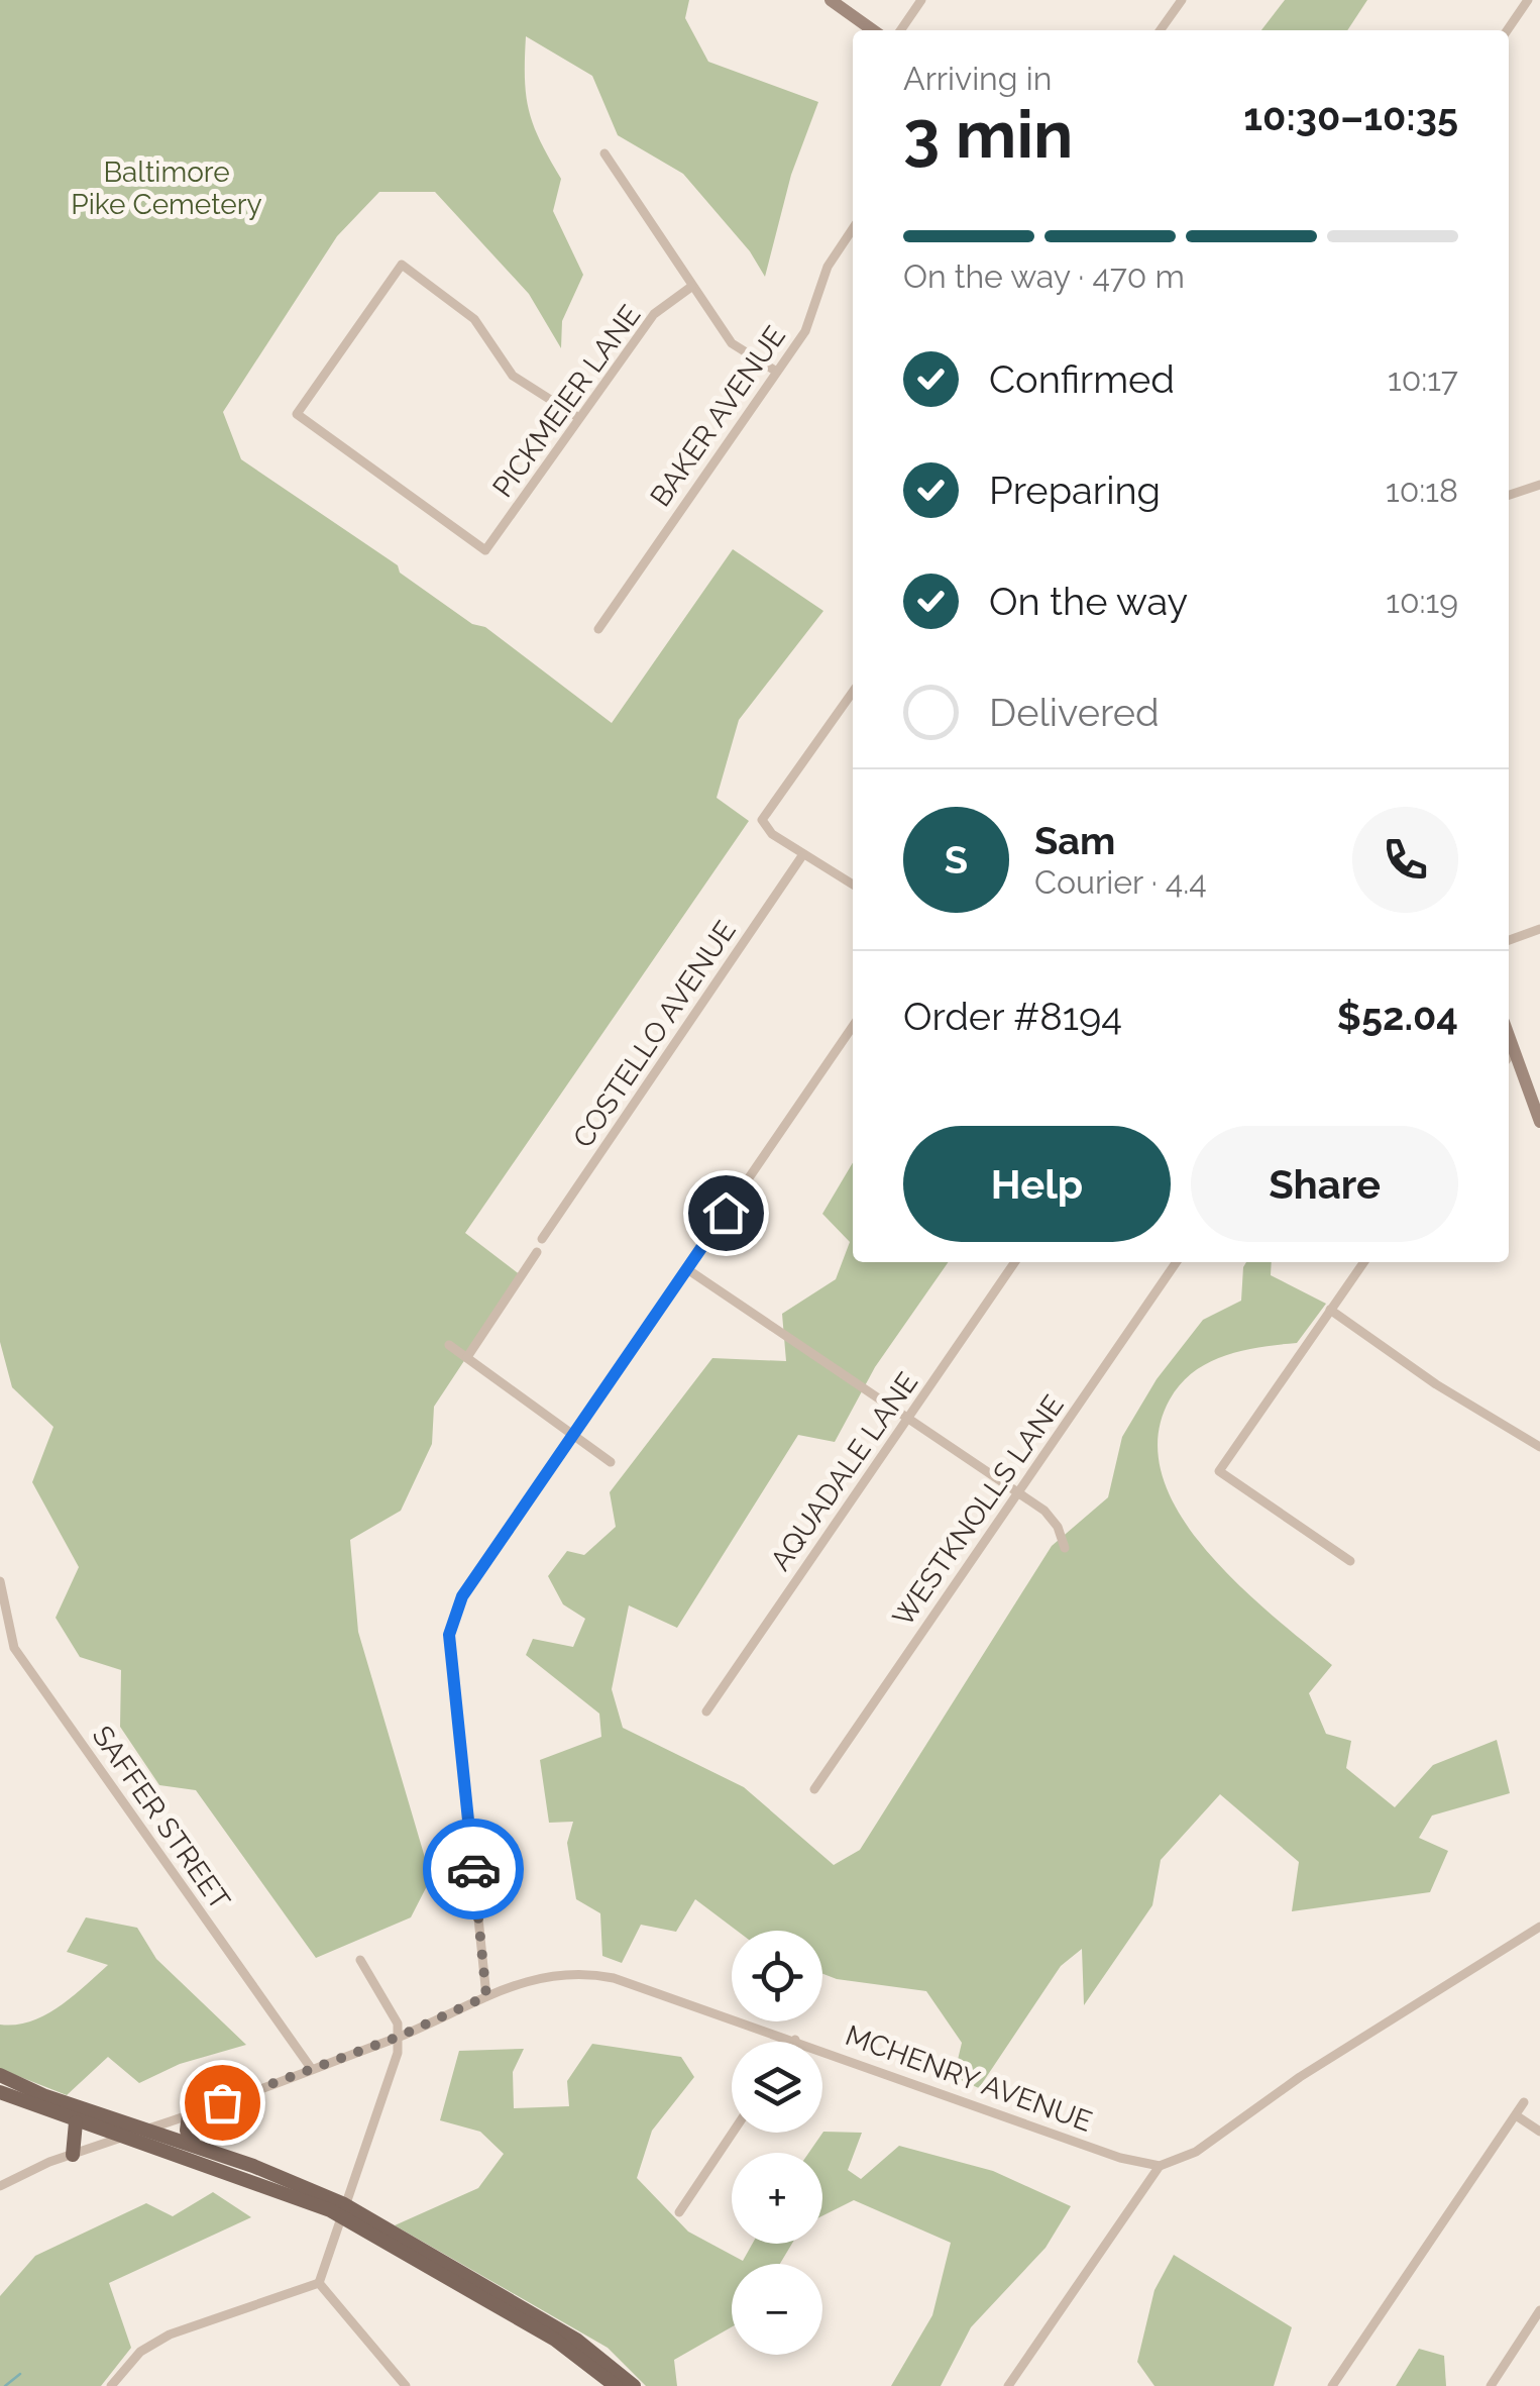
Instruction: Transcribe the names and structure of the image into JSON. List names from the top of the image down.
{
  "streets": {
    "street": [
      "PICKMEIER LANE",
      "BAKER AVENUE",
      "COSTELLO AVENUE",
      "AQUADALE LANE",
      "WESTKNOLLS LANE",
      "SAFFER STREET",
      "MCHENRY AVENUE"
    ]
  },
  "crossings": [
    ["SAFFER STREET", "MCHENRY AVENUE"]
  ],
  "parks": ["Baltimore Pike Cemetery"],
  "page": {
    "heading": ["3 min", "Arriving in", "10:30–10:35"],
    "panel": [
      "Sam",
      "Courier · 4.4",
      "Order #8194",
      "$52.04"
    ],
    "bar": "On the way · 470 m",
    "list": [
      ["Confirmed", "10:17"],
      ["Preparing", "10:18"],
      ["On the way", "10:19"],
      "Delivered"
    ],
    "round": "S",
    "buttons": ["Help", "Share"],
    "map_buttons": ["+", "−"]
  }
}
